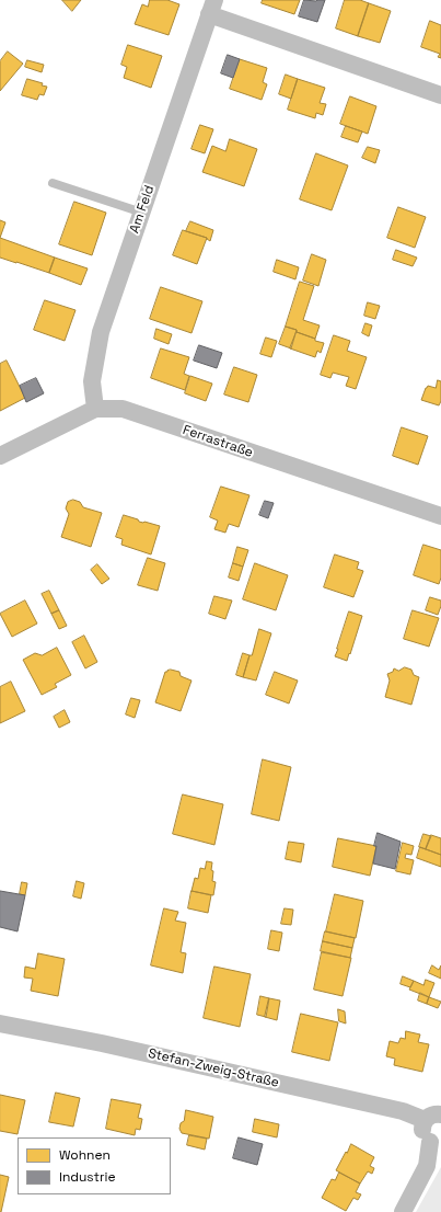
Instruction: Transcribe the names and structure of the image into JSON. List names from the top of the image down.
{
  "streets": {
    "street": ["Am Feld", "Ferrastraße", "Stefan-Zweig-Straße"]
  },
  "crossings": [
    ["Am Feld", "Ferrastraße"]
  ],
  "legend": ["Wohnen", "Industrie"]
}
